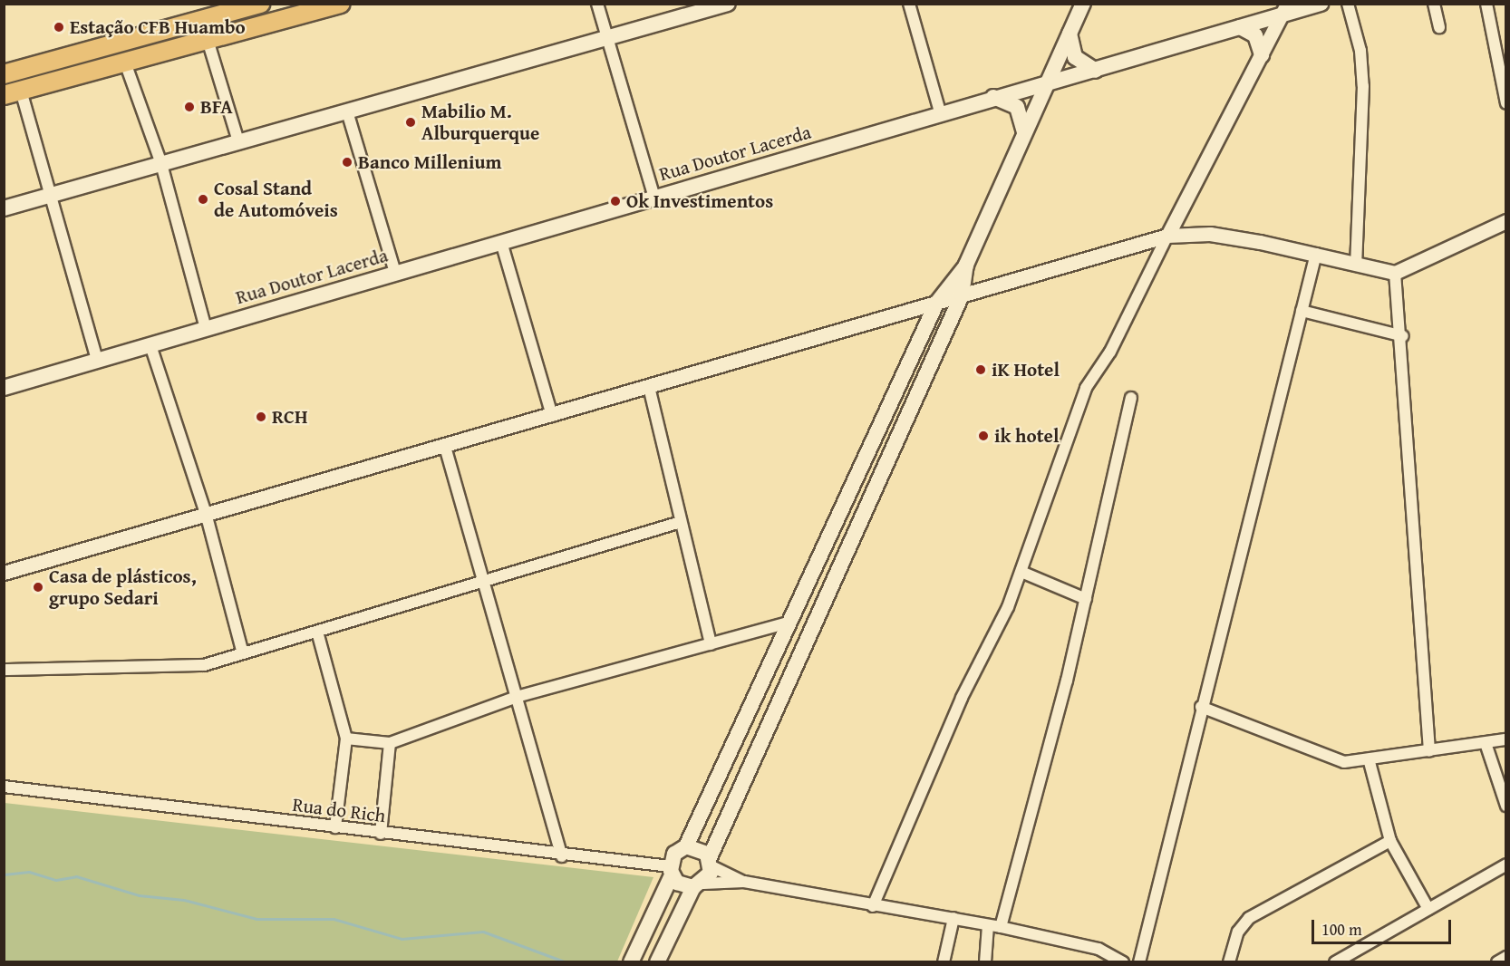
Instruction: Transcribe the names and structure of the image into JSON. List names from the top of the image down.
{
  "streets": {
    "main road": ["Rua Doutor Lacerda"],
    "street": ["Rua do Rich"]
  },
  "places": [
    "Estação CFB Huambo",
    "BFA",
    "Mabilio M. Alburquerque",
    "Banco Millenium",
    "Cosal Stand de Automóveis",
    "Ok Investimentos",
    "iK Hotel",
    "RCH",
    "ik hotel",
    "Casa de plásticos, grupo Sedari"
  ],
  "scale_bar": "100 m"
}
